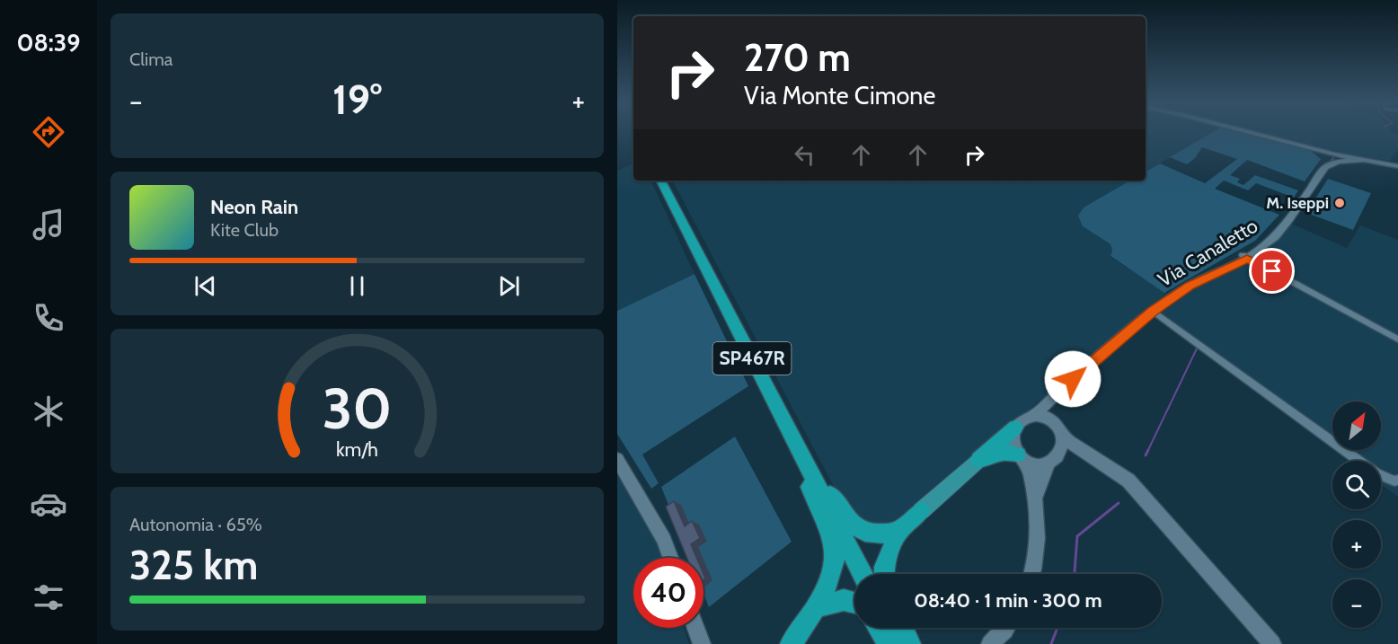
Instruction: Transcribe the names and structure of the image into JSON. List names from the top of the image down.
{
  "streets": {
    "highway": ["SP467R"],
    "street": ["Via Canaletto"]
  },
  "places": ["M. Iseppi"],
  "north": "top right",
  "page": {
    "tabs": "08:39",
    "tile": [
      "Clima",
      ["Autonomia · 65%", "325 km"]
    ],
    "turn": ["270 m", "Via Monte Cimone"],
    "heat": ["−", "19°", "+"],
    "song": ["Neon Rain", "Kite Club"],
    "map_buttons": ["+", "−"],
    "limit": "40",
    "trip": "08:40 · 1 min · 300 m",
    "gauge": ["30", "km/h"]
  }
}
